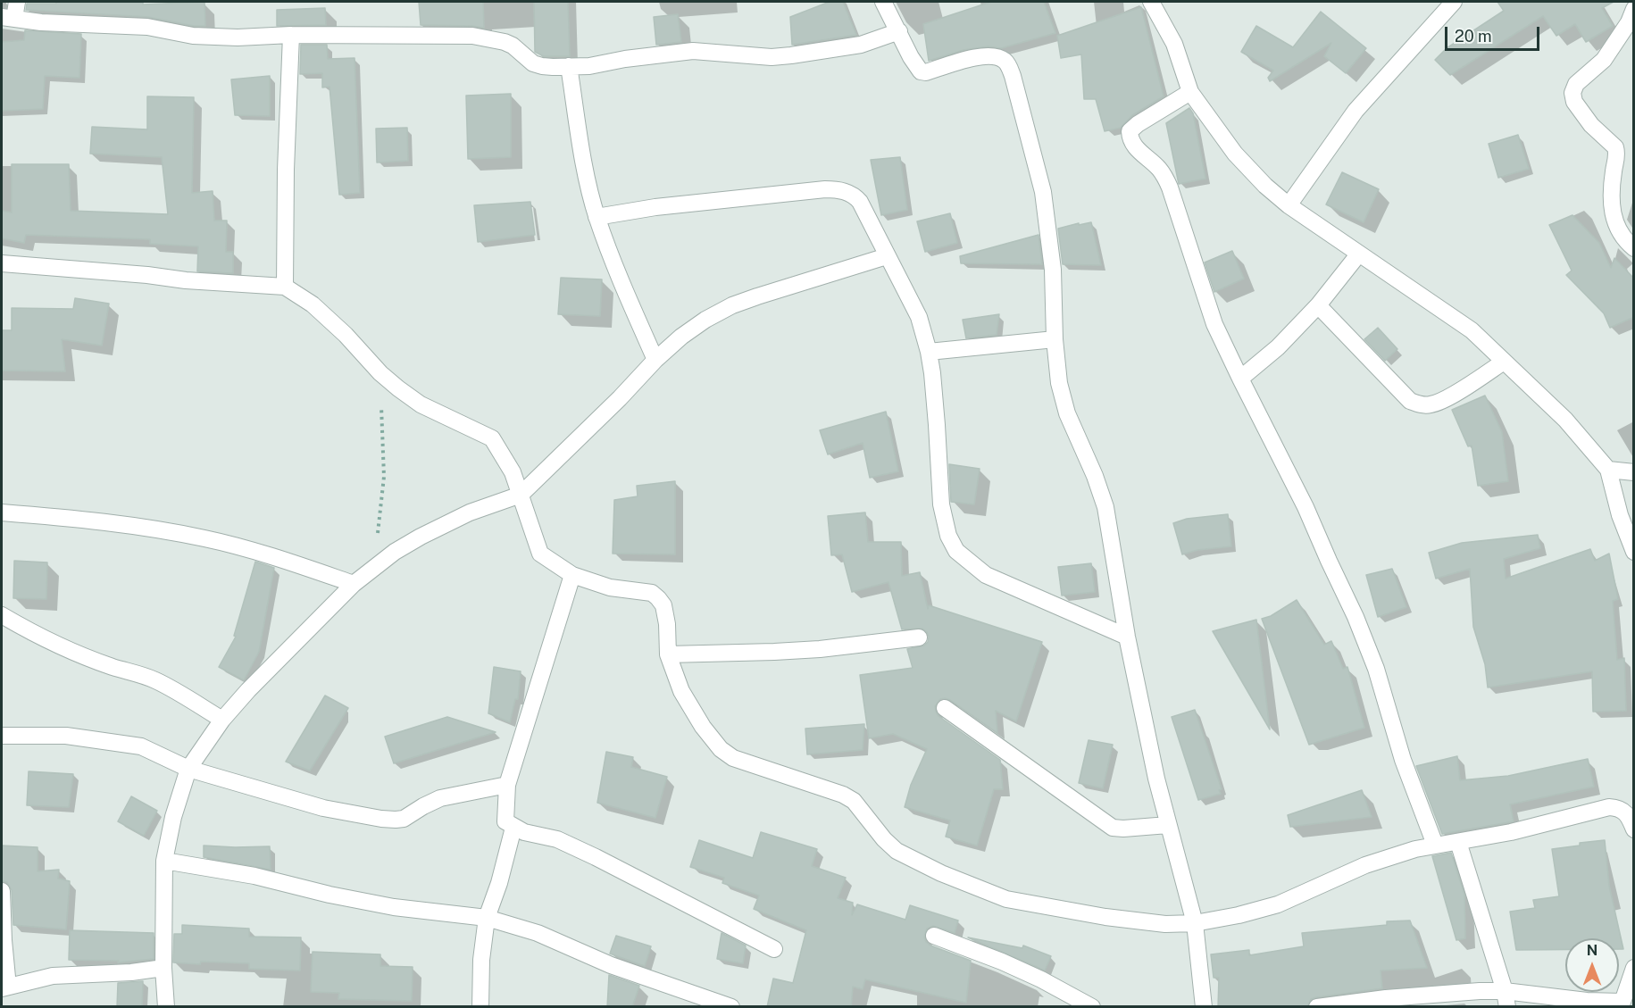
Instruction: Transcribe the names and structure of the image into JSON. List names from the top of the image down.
{
  "scale_bar": "20 m",
  "north": "top"
}
